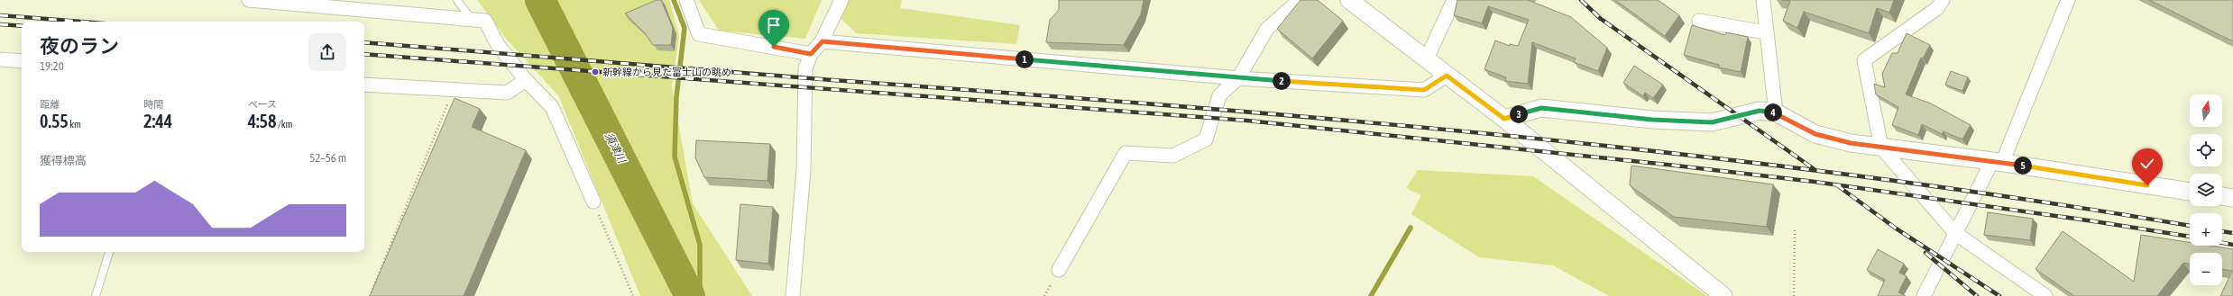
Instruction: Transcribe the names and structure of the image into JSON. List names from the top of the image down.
{
  "water": ["須津川"],
  "places": ["新幹線から見た富士山の眺め"],
  "north": "top",
  "page": {
    "heading": ["夜のラン", "19:20"],
    "pins": [
      "1",
      "2",
      "4",
      "3",
      "5"
    ],
    "stats": [
      ["距離", "0.55 km"],
      ["時間", "2:44"],
      ["ペース", "4:58 /km"]
    ],
    "map_buttons": ["+", "−"],
    "chart": ["獲得標高", "52–56 m"]
  }
}
